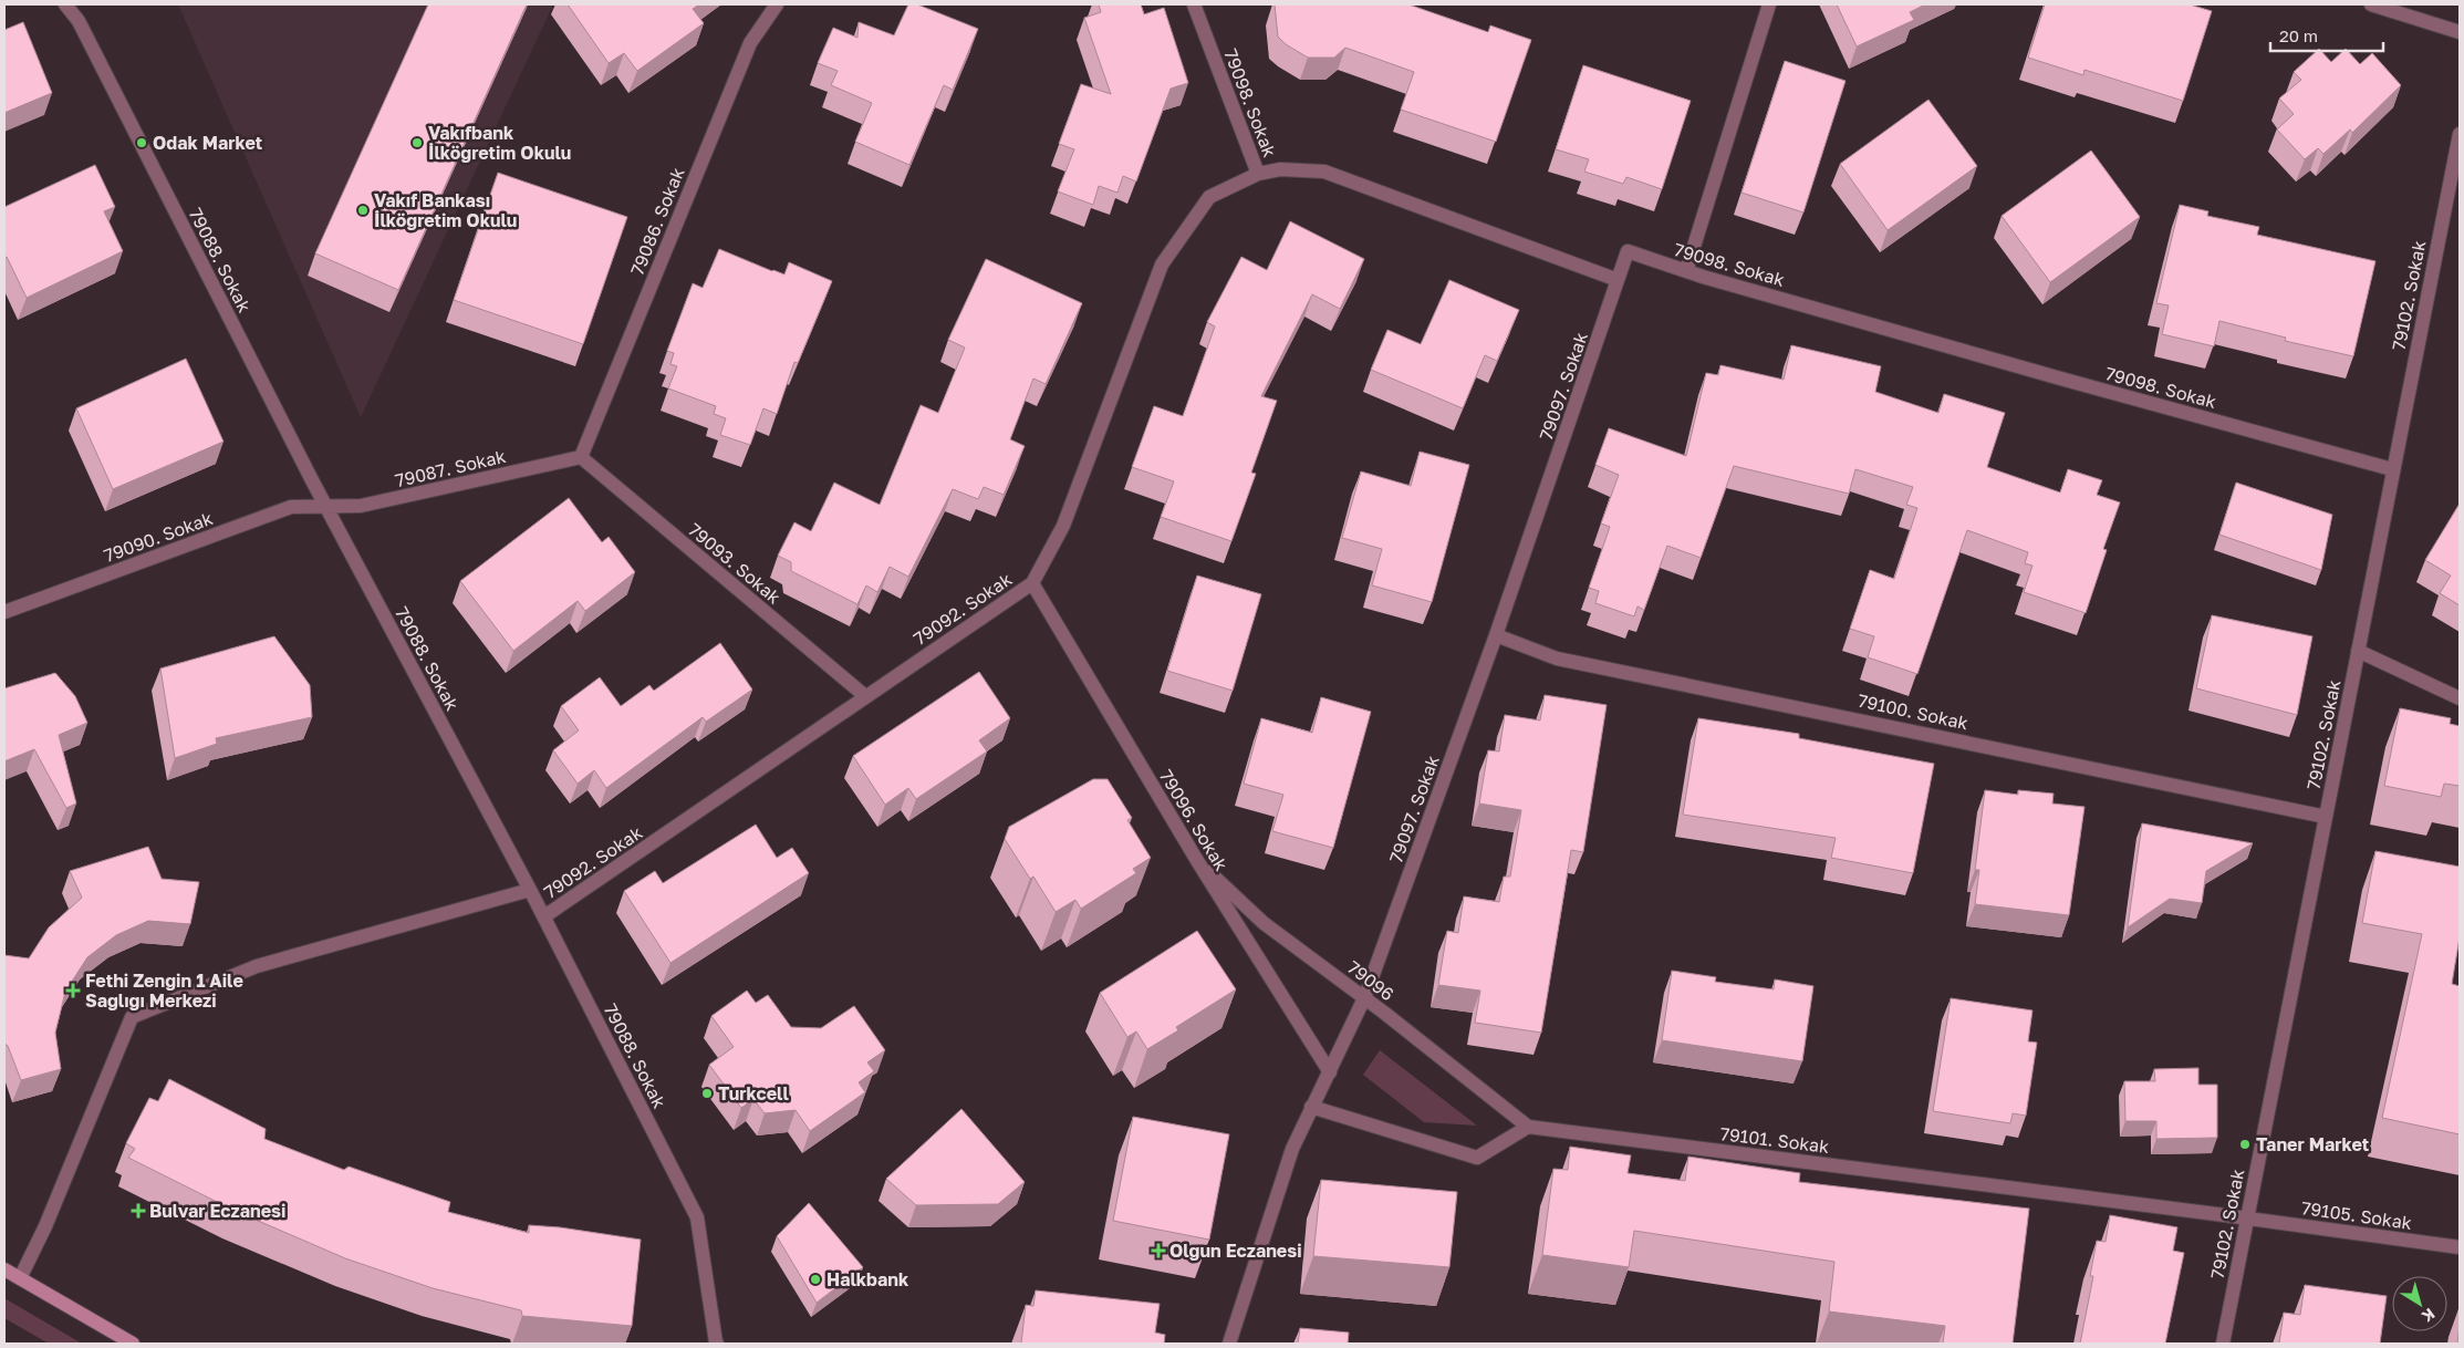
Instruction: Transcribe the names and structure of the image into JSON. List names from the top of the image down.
{
  "streets": {
    "street": [
      "79098. Sokak",
      "79086. Sokak",
      "79088. Sokak",
      "79102. Sokak",
      "79097. Sokak",
      "79087. Sokak",
      "79090. Sokak",
      "79093. Sokak",
      "79092. Sokak",
      "79100. Sokak",
      "79096. Sokak",
      "79096",
      "79101. Sokak",
      "79105. Sokak"
    ]
  },
  "crossings": [
    ["79098. Sokak", "79102. Sokak"],
    ["79098. Sokak", "79097. Sokak"],
    ["79098. Sokak", "79092. Sokak"],
    ["79086. Sokak", "79087. Sokak"],
    ["79086. Sokak", "79093. Sokak"],
    ["79088. Sokak", "79087. Sokak"],
    ["79088. Sokak", "79090. Sokak"],
    ["79088. Sokak", "79092. Sokak"],
    ["79102. Sokak", "79100. Sokak"],
    ["79102. Sokak", "79101. Sokak"],
    ["79102. Sokak", "79105. Sokak"],
    ["79097. Sokak", "79100. Sokak"],
    ["79097. Sokak", "79096. Sokak"],
    ["79097. Sokak", "79096"],
    ["79087. Sokak", "79090. Sokak"],
    ["79087. Sokak", "79093. Sokak"],
    ["79093. Sokak", "79092. Sokak"],
    ["79092. Sokak", "79096. Sokak"],
    ["79096. Sokak", "79096"],
    ["79096", "79101. Sokak"],
    ["79101. Sokak", "79105. Sokak"]
  ],
  "places": {
    "other": [
      "Odak Market",
      "Vakıfbank İlköğretim Okulu",
      "Vakıf Bankası İlköğretim Okulu",
      "Turkcell",
      "Taner Market",
      "Halkbank"
    ],
    "health": ["Fethi Zengin 1 Aile Saglıgı Merkezi", "Bulvar Eczanesi", "Olgun Eczanesi"]
  },
  "scale_bar": "20 m",
  "north": "bottom right"
}
